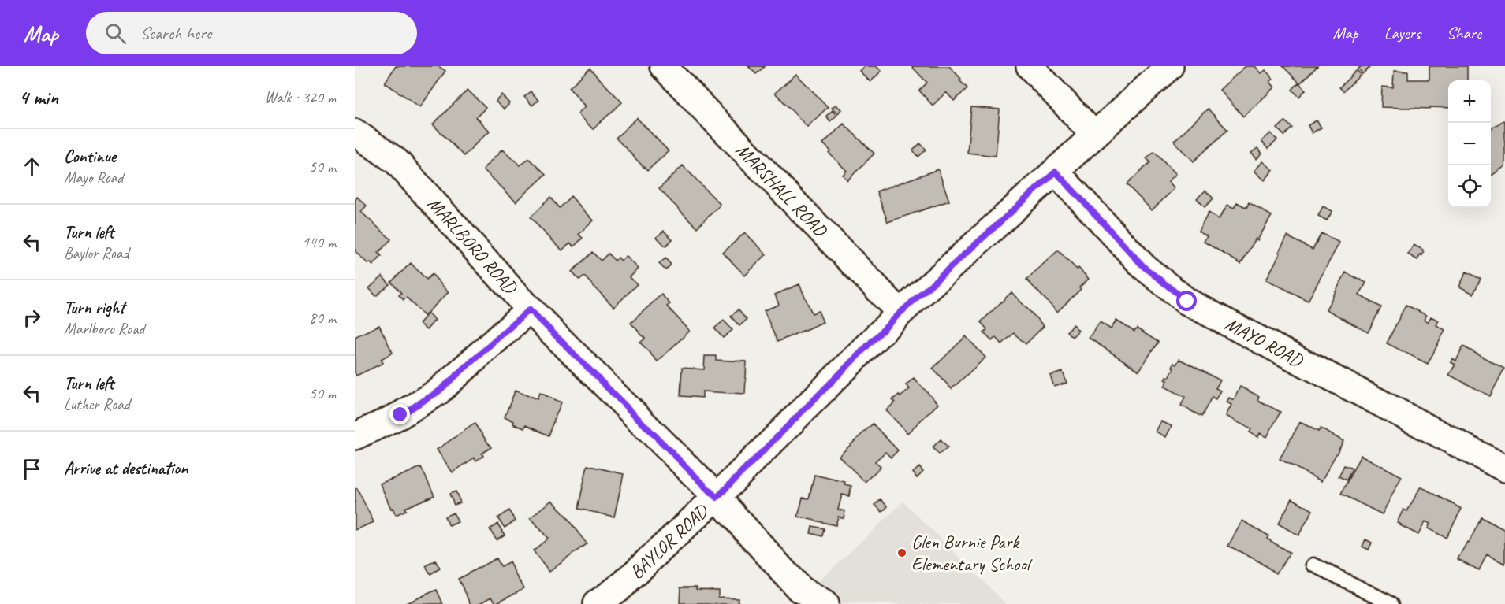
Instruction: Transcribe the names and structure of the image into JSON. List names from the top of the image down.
{
  "streets": {
    "street": [
      "MARSHALL ROAD",
      "MARLBORO ROAD",
      "MAYO ROAD",
      "BAYLOR ROAD"
    ]
  },
  "crossings": [
    ["MARSHALL ROAD", "BAYLOR ROAD"],
    ["MARLBORO ROAD", "BAYLOR ROAD"],
    ["MAYO ROAD", "BAYLOR ROAD"]
  ],
  "places": ["Glen Burnie Park Elementary School"],
  "page": {
    "header": "Map",
    "search": "Search here",
    "nav": ["Map", "Layers", "Share"],
    "heading": ["4 min", "Walk · 320 m"],
    "map_buttons": ["+", "−"],
    "list": [
      ["Continue", "Mayo Road", "50 m"],
      ["Turn left", "Baylor Road", "140 m"],
      ["Turn right", "Marlboro Road", "80 m"],
      ["Turn left", "Luther Road", "50 m"],
      "Arrive at destination"
    ]
  }
}
